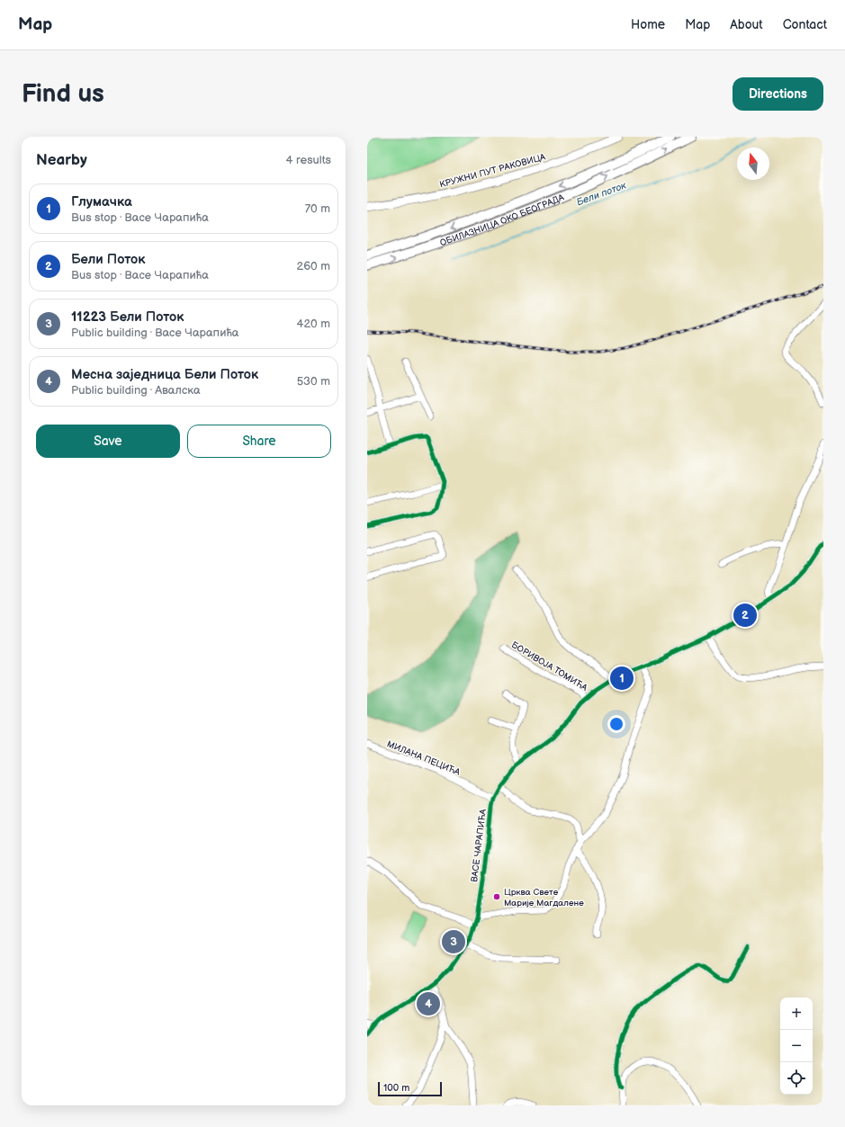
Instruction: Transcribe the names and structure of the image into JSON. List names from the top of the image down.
{
  "streets": {
    "highway": ["ОБИЛАЗНИЦА ОКО БЕОГРАДА"],
    "main road": ["КРУЖНИ ПУТ РАКОВИЦА"],
    "street": ["БОРИВОЈА ТОМИЋА", "МИЛАНА ПЕЦИЋА", "ВАСЕ ЧАРАПИЋА"]
  },
  "crossings": [
    ["БОРИВОЈА ТОМИЋА", "ВАСЕ ЧАРАПИЋА"],
    ["МИЛАНА ПЕЦИЋА", "ВАСЕ ЧАРАПИЋА"]
  ],
  "water": ["Бели поток"],
  "places": ["Црква Свете Марије Магдалене"],
  "scale_bar": "100 m",
  "north": "top",
  "page": {
    "header": "Map",
    "nav": [
      "Home",
      "Map",
      "About",
      "Contact"
    ],
    "buttons": [
      "Directions",
      ["Save", "Share"]
    ],
    "title": "Find us",
    "heading": ["Nearby", "4 results"],
    "list": [
      {
        "mark": "1",
        "name": "Глумачка",
        "note": "Bus stop · Васе Чарапића",
        "value": "70 m"
      },
      {
        "mark": "2",
        "name": "Бели Поток",
        "note": "Bus stop · Васе Чарапића",
        "value": "260 m"
      },
      {
        "mark": "3",
        "name": "11223 Бели Поток",
        "note": "Public building · Васе Чарапића",
        "value": "420 m"
      },
      {
        "mark": "4",
        "name": "Месна заједница Бели Поток",
        "note": "Public building · Авалска",
        "value": "530 m"
      }
    ],
    "pins": [
      "2",
      "1",
      "3",
      "4"
    ],
    "map_buttons": ["+", "−"],
    "scale": "100 m"
  }
}
